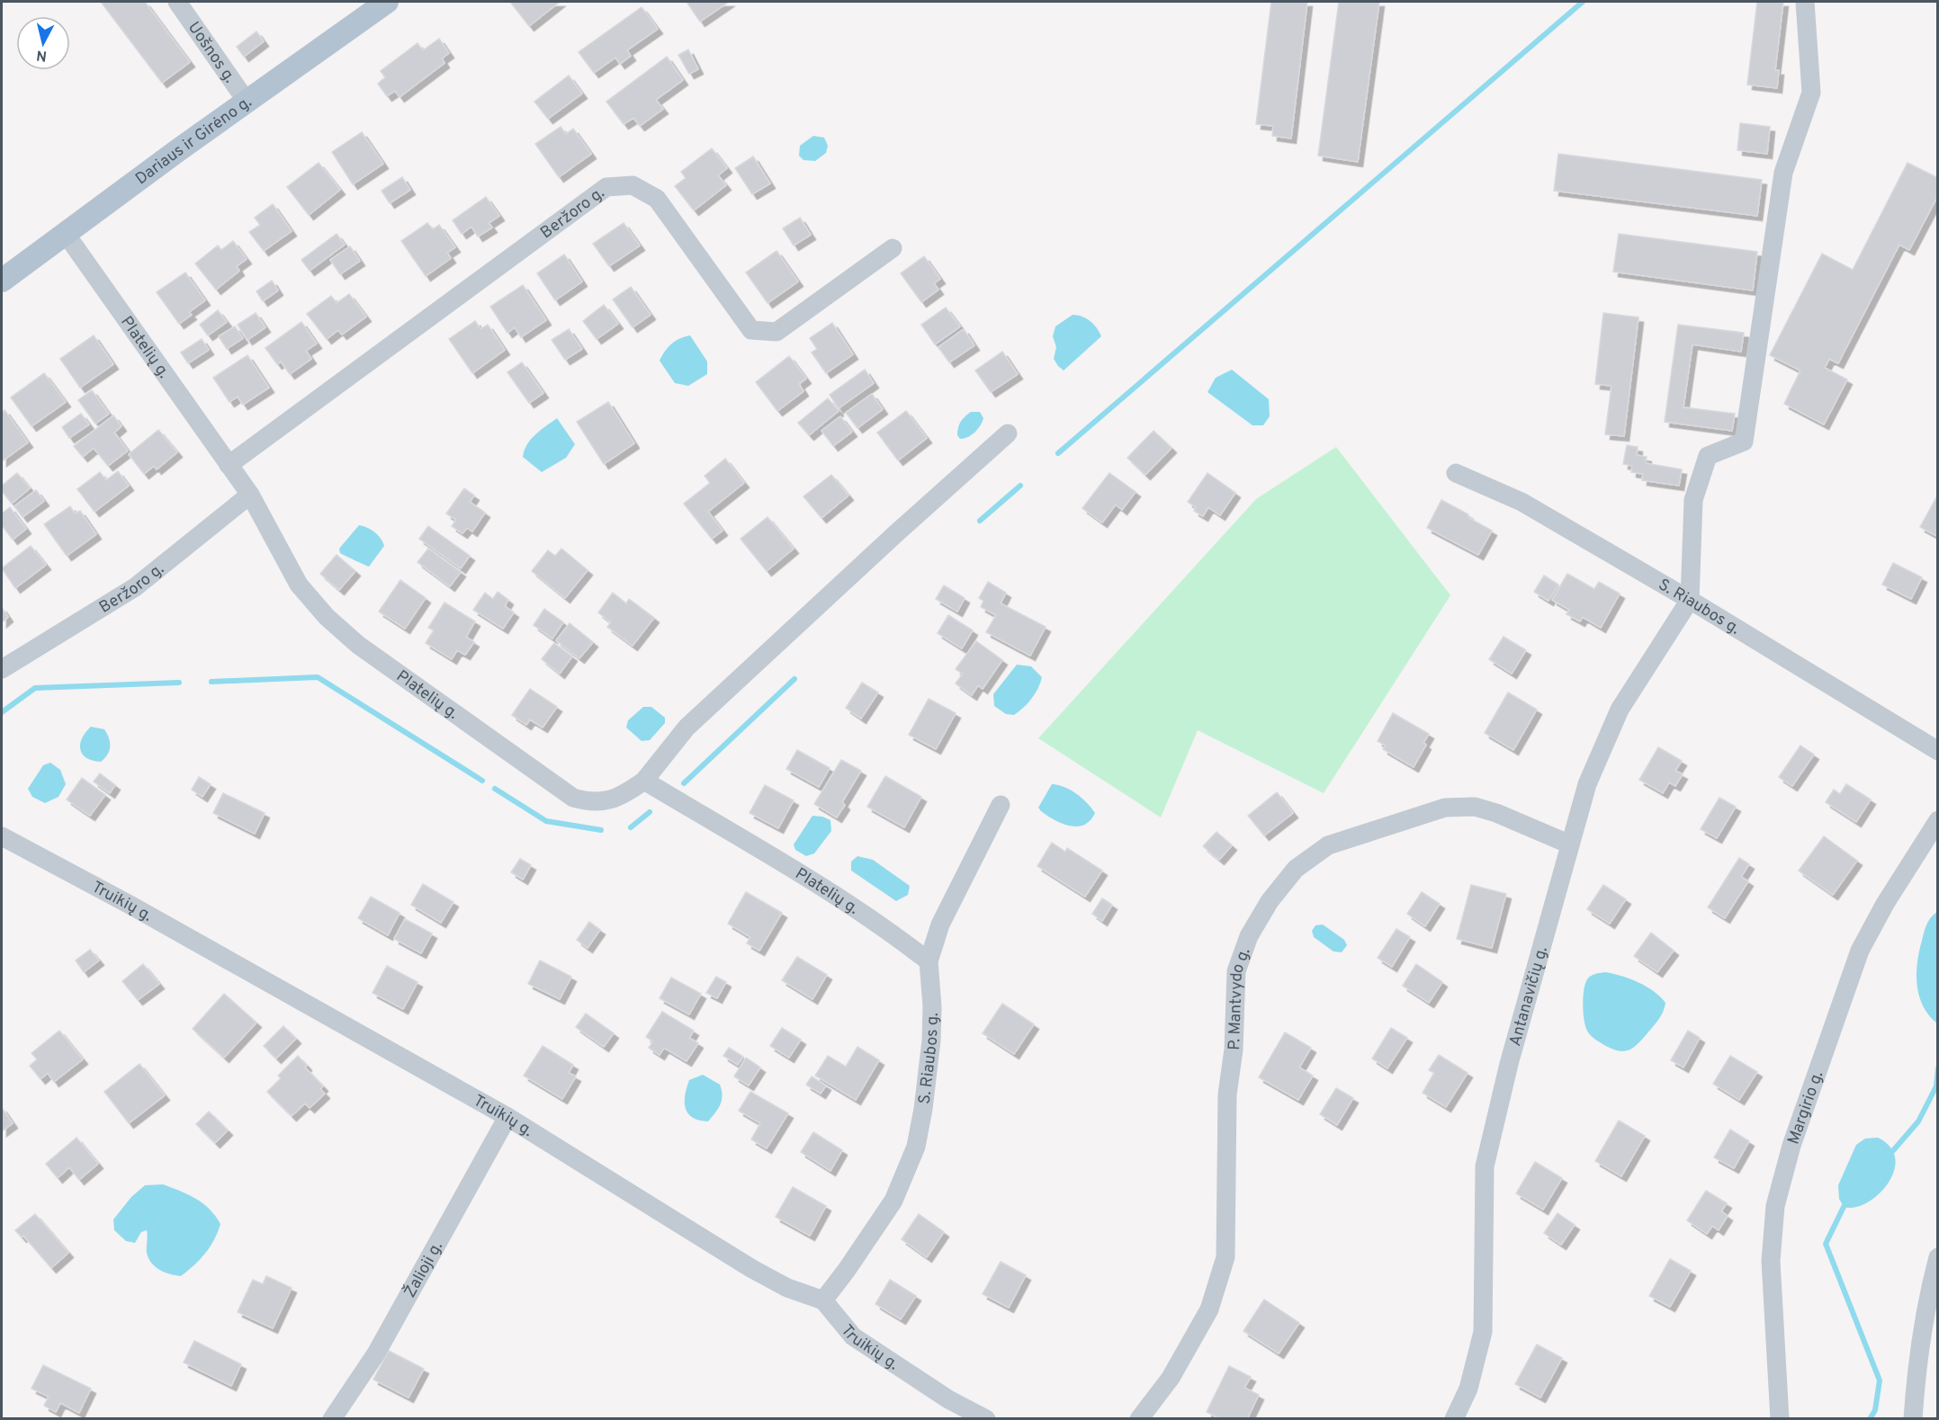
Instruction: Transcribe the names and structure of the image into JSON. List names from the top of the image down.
{
  "streets": {
    "main road": ["Dariaus ir Girėno g."],
    "street": [
      "Uošnos g.",
      "Beržoro g.",
      "Platelių g.",
      "S. Riaubos g.",
      "Truikių g.",
      "Antanavičių g.",
      "P. Mantvydo g.",
      "Margirio g.",
      "Žalioji g."
    ]
  },
  "crossings": [
    ["Uošnos g.", "Dariaus ir Girėno g."],
    ["Dariaus ir Girėno g.", "Platelių g."],
    ["Beržoro g.", "Platelių g."],
    ["Platelių g.", "S. Riaubos g."],
    ["S. Riaubos g.", "Truikių g."],
    ["S. Riaubos g.", "Antanavičių g."],
    ["Truikių g.", "Žalioji g."],
    ["Antanavičių g.", "P. Mantvydo g."]
  ],
  "north": "bottom"
}
